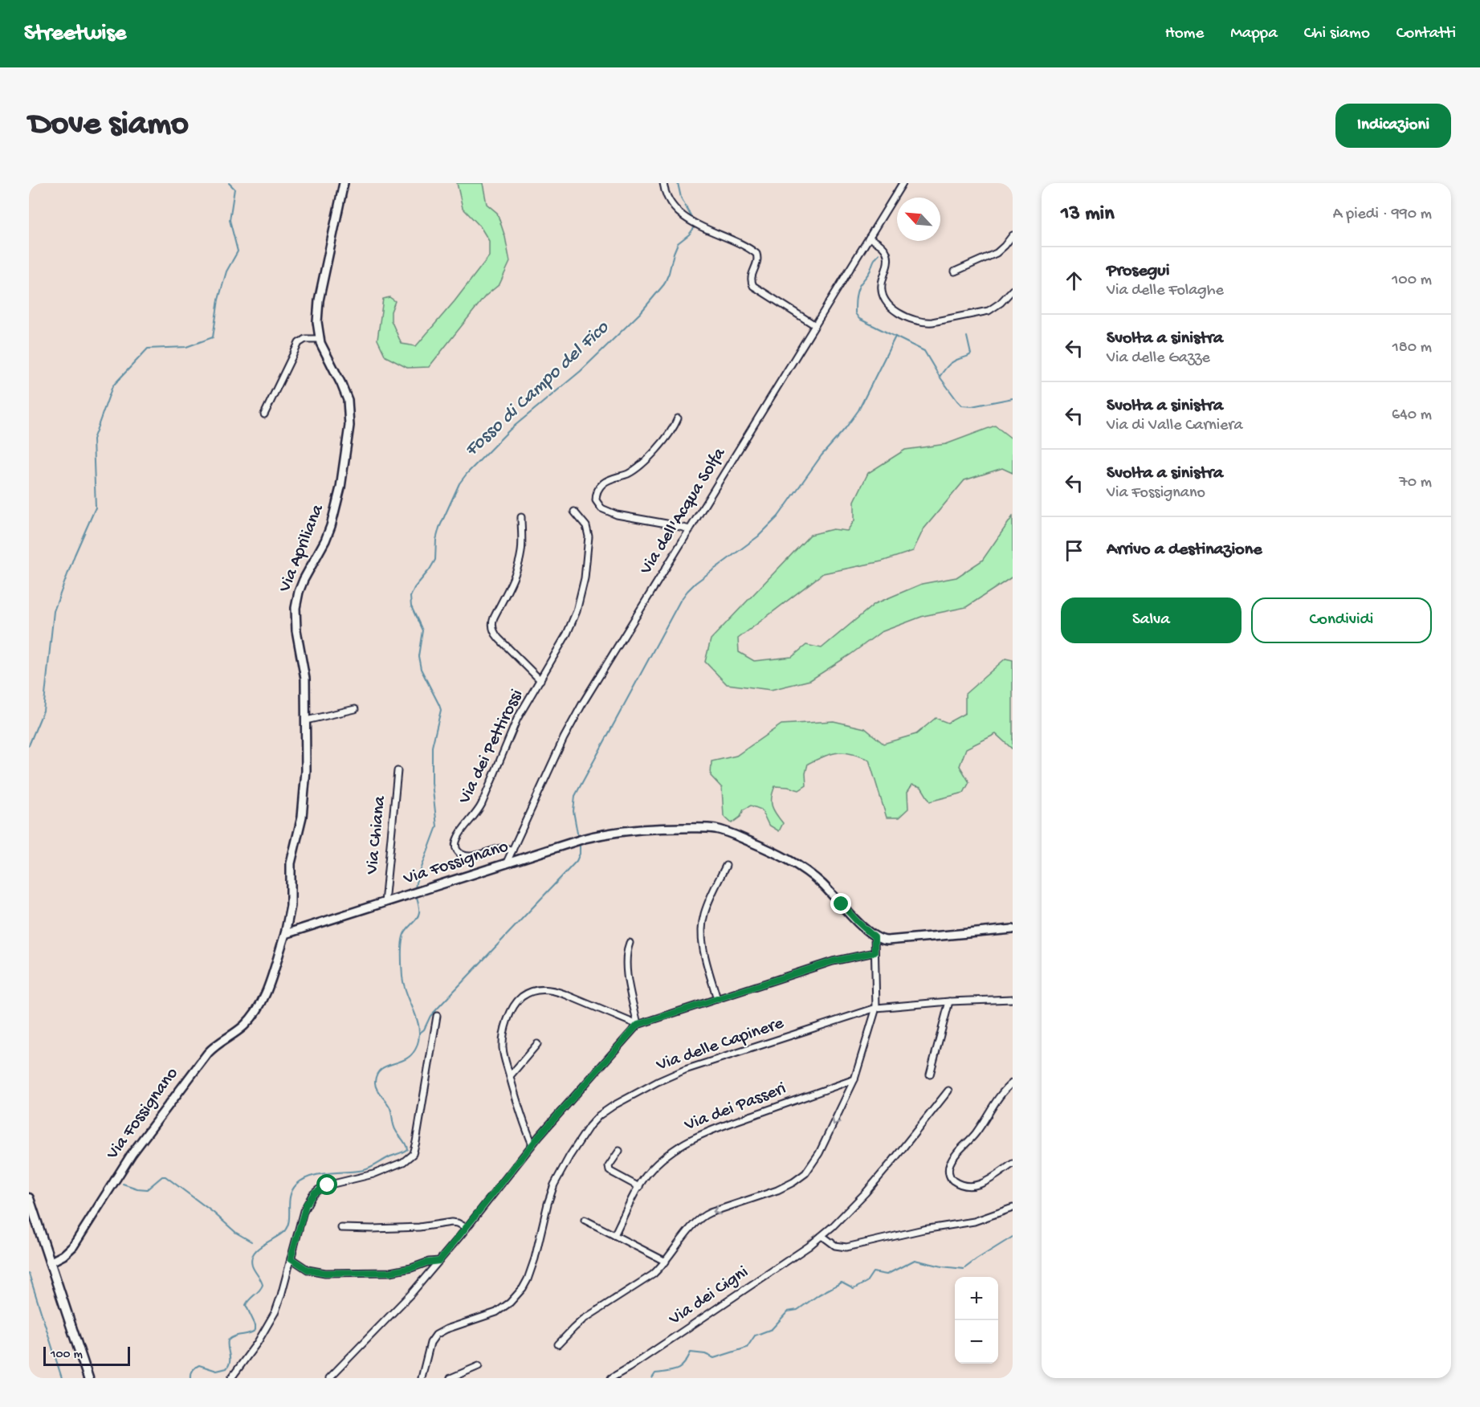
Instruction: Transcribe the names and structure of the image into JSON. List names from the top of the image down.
{
  "streets": {
    "street": [
      "Via dell'Acqua Solfa",
      "Via Apriliana",
      "Via dei Pettirossi",
      "Via Chiana",
      "Via Fossignano",
      "Via delle Capinere",
      "Via dei Passeri",
      "Via dei Cigni"
    ]
  },
  "crossings": [
    ["Via dell'Acqua Solfa", "Via dei Pettirossi"],
    ["Via dell'Acqua Solfa", "Via Fossignano"],
    ["Via Apriliana", "Via Fossignano"],
    ["Via Chiana", "Via Fossignano"]
  ],
  "water": ["Fosso di Campo del Fico"],
  "scale_bar": "100 m",
  "north": "top left",
  "page": {
    "header": "Streetwise",
    "nav": [
      "Home",
      "Mappa",
      "Chi siamo",
      "Contatti"
    ],
    "buttons": [
      "Indicazioni",
      ["Salva", "Condividi"]
    ],
    "title": "Dove siamo",
    "heading": ["13 min", "A piedi · 990 m"],
    "list": [
      ["Prosegui", "Via delle Folaghe", "100 m"],
      ["Svolta a sinistra", "Via delle Gazze", "180 m"],
      ["Svolta a sinistra", "Via di Valle Carniera", "640 m"],
      ["Svolta a sinistra", "Via Fossignano", "70 m"],
      "Arrivo a destinazione"
    ],
    "map_buttons": ["+", "−"],
    "scale": "100 m"
  }
}
